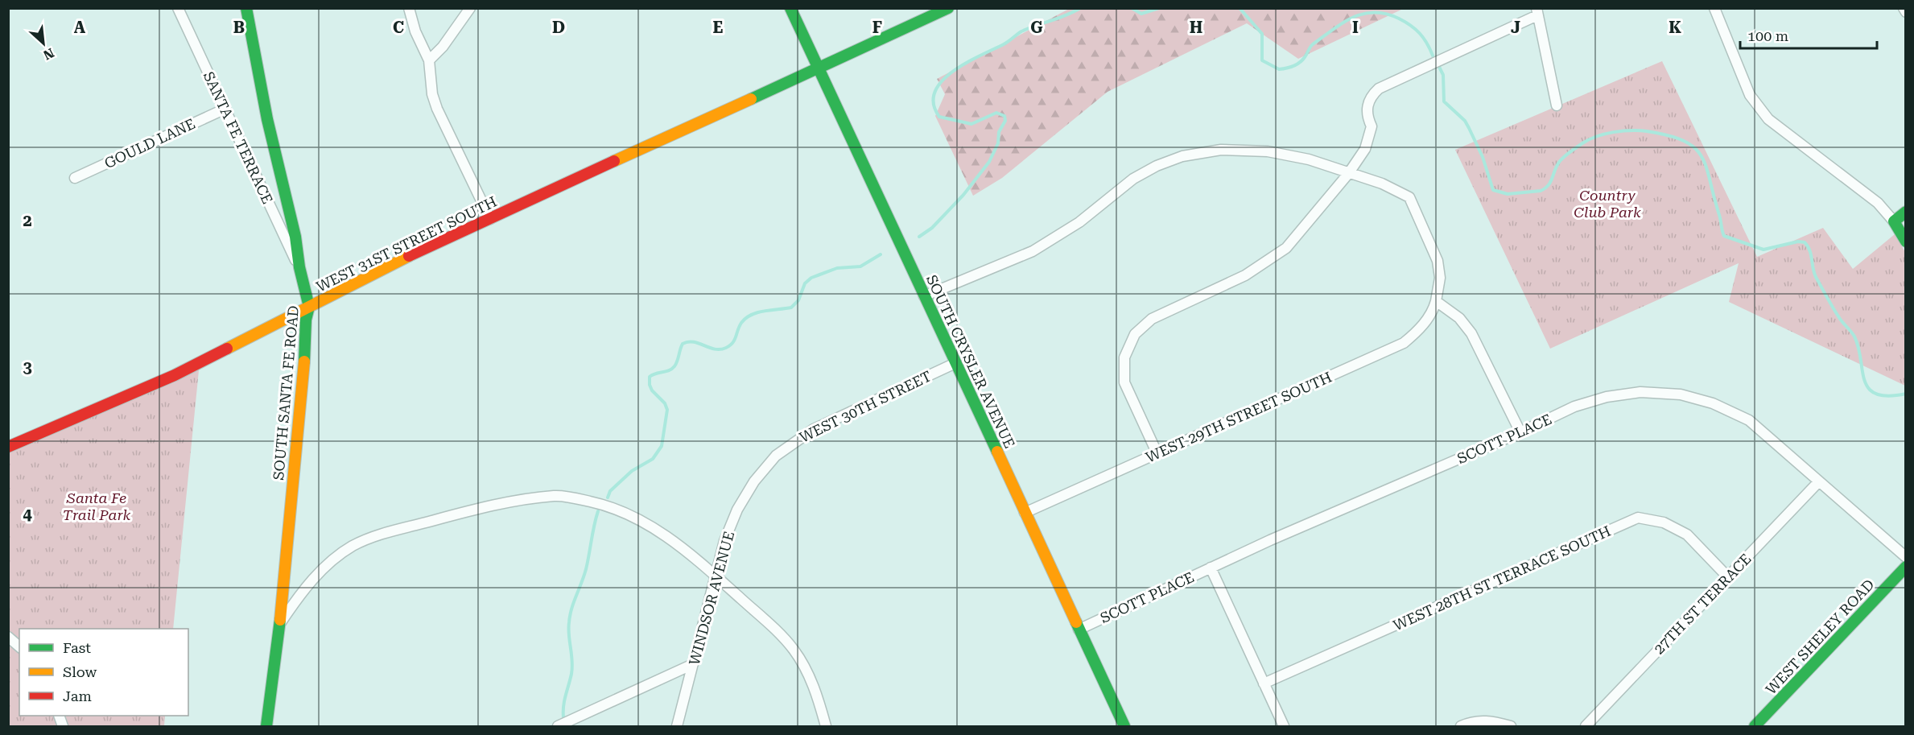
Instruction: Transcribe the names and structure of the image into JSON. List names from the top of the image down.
{
  "streets": {
    "street": [
      "SANTA FE TERRACE",
      "GOULD LANE",
      "WEST 31ST STREET SOUTH",
      "SOUTH CRYSLER AVENUE",
      "SOUTH SANTA FE ROAD",
      "WEST 30TH STREET",
      "WEST 29TH STREET SOUTH",
      "SCOTT PLACE",
      "WEST 28TH ST TERRACE SOUTH",
      "WINDSOR AVENUE",
      "27TH ST TERRACE",
      "WEST SHELEY ROAD"
    ]
  },
  "crossings": [
    ["SANTA FE TERRACE", "GOULD LANE"],
    ["SANTA FE TERRACE", "SOUTH SANTA FE ROAD"],
    ["WEST 31ST STREET SOUTH", "SOUTH CRYSLER AVENUE"],
    ["WEST 31ST STREET SOUTH", "SOUTH SANTA FE ROAD"],
    ["SOUTH CRYSLER AVENUE", "WEST 30TH STREET"],
    ["SOUTH CRYSLER AVENUE", "WEST 29TH STREET SOUTH"],
    ["SOUTH CRYSLER AVENUE", "SCOTT PLACE"],
    ["WEST 30TH STREET", "WINDSOR AVENUE"],
    ["SCOTT PLACE", "27TH ST TERRACE"],
    ["WEST 28TH ST TERRACE SOUTH", "27TH ST TERRACE"]
  ],
  "parks": ["Country Club Park", "Santa Fe Trail Park"],
  "legend": ["Fast", "Slow", "Jam"],
  "scale_bar": "100 m",
  "north": "bottom right",
  "grid": {
    "columns": [
      "A",
      "B",
      "C",
      "D",
      "E",
      "F",
      "G",
      "H",
      "I",
      "J",
      "K"
    ],
    "rows": ["2", "3", "4"]
  }
}
